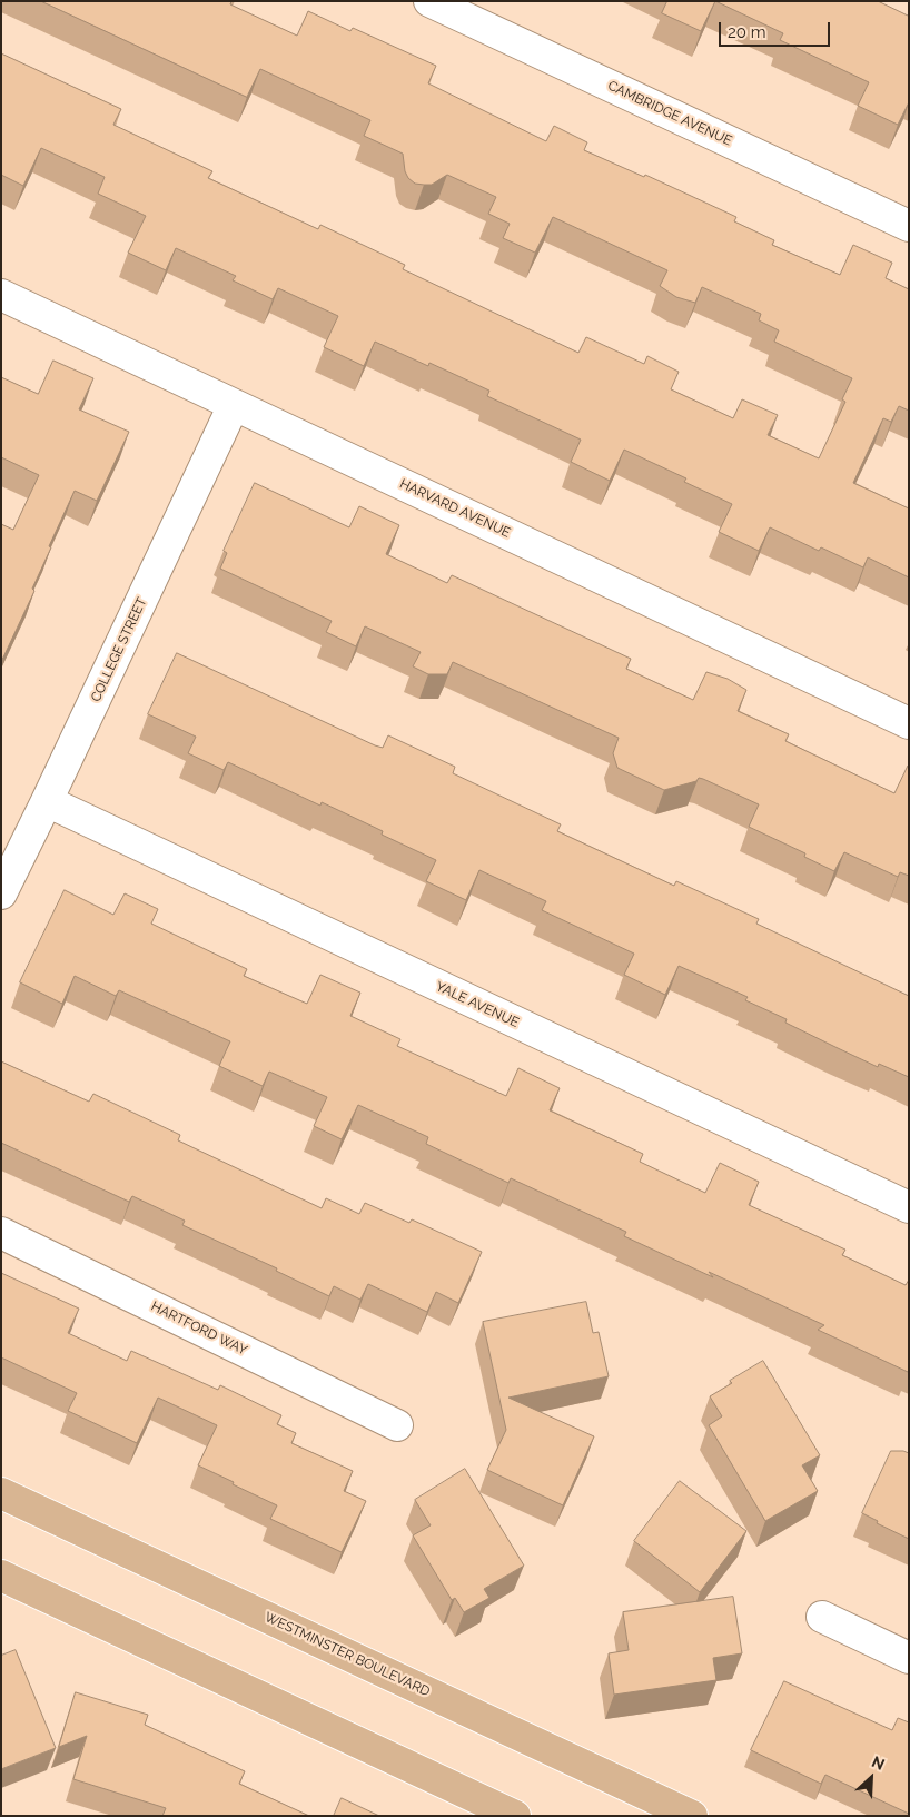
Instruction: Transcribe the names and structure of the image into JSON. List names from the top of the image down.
{
  "streets": {
    "main road": ["WESTMINSTER BOULEVARD"],
    "street": [
      "CAMBRIDGE AVENUE",
      "HARVARD AVENUE",
      "COLLEGE STREET",
      "YALE AVENUE",
      "HARTFORD WAY"
    ]
  },
  "crossings": [
    ["HARVARD AVENUE", "COLLEGE STREET"],
    ["COLLEGE STREET", "YALE AVENUE"]
  ],
  "scale_bar": "20 m",
  "north": "top right"
}
